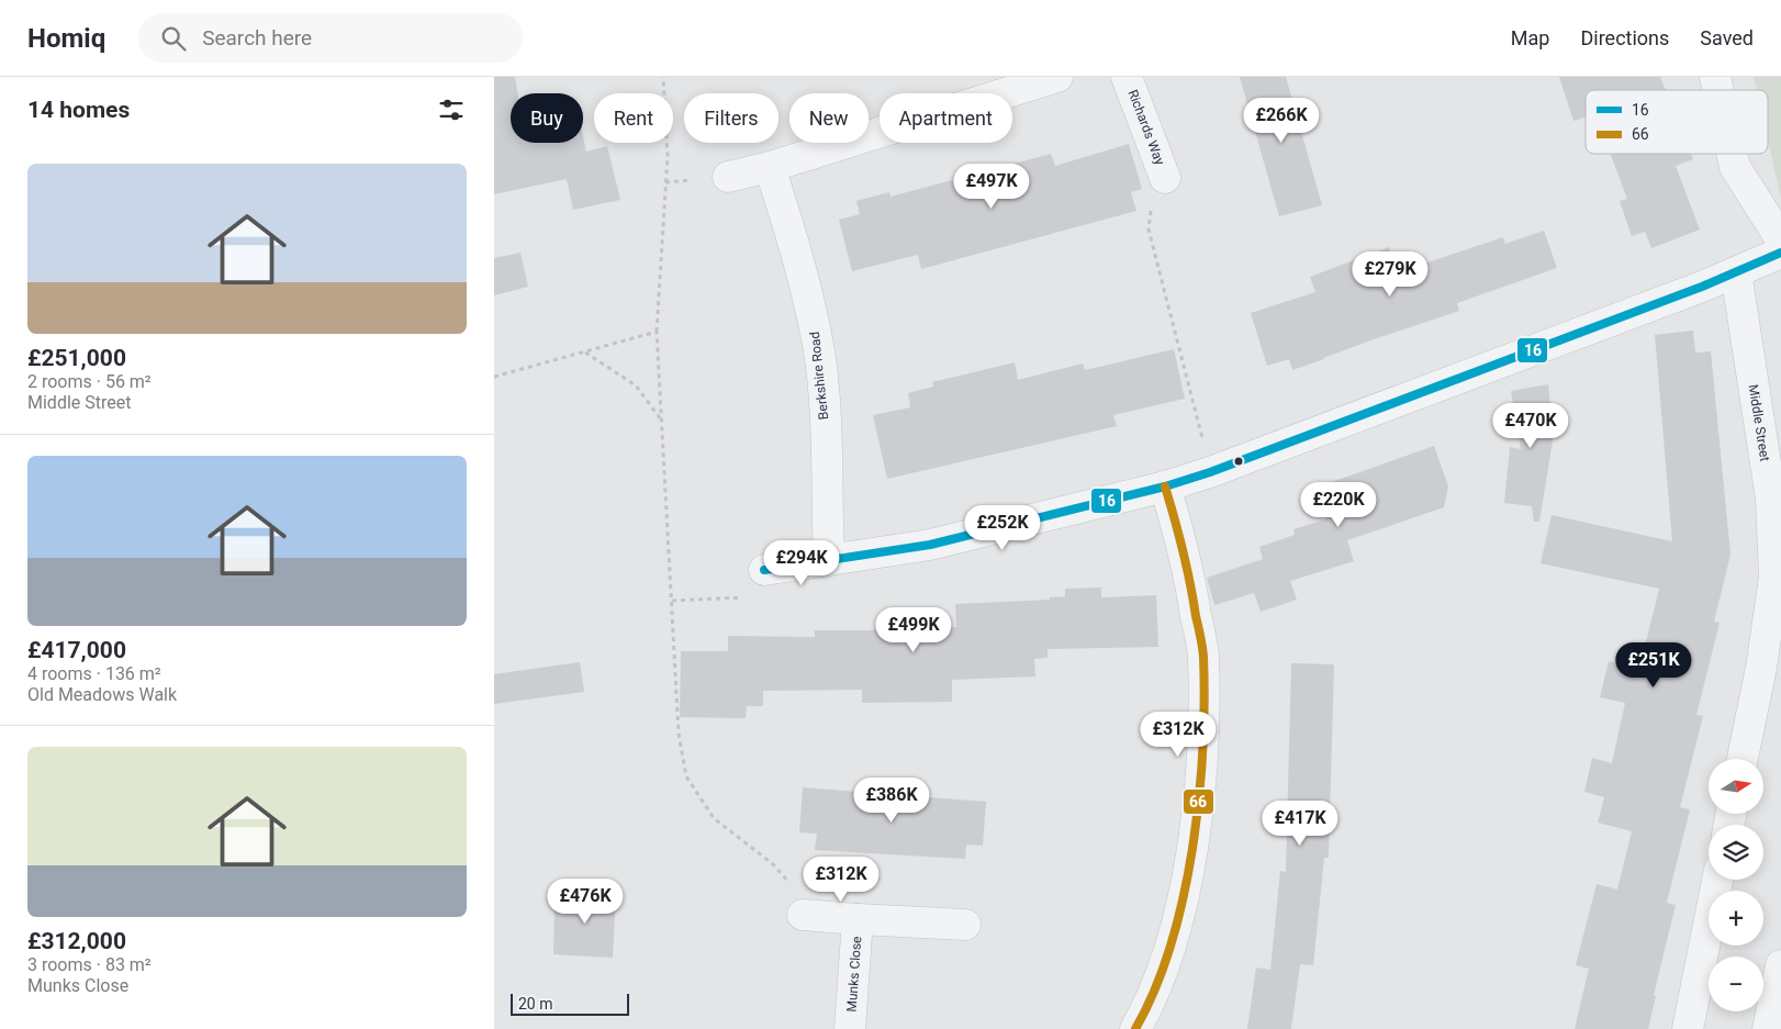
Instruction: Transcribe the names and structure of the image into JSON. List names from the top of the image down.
{
  "streets": {
    "street": [
      "Richards Way",
      "Berkshire Road",
      "Middle Street",
      "Munks Close"
    ]
  },
  "lines": ["transit line 16", "transit line 66"],
  "legend": ["16", "66"],
  "scale_bar": "20 m",
  "north": "right",
  "page": {
    "header": "Homiq",
    "search": "Search here",
    "nav": ["Map", "Directions", "Saved"],
    "heading": "14 homes",
    "chip": [
      "Buy",
      "Rent",
      "Filters",
      "New",
      "Apartment"
    ],
    "price": [
      "£266K",
      "£497K",
      "£279K",
      "£470K",
      "£220K",
      "£252K",
      "£294K",
      "£499K",
      "£251K",
      "£312K",
      "£386K",
      "£417K",
      "£312K",
      "£476K"
    ],
    "list": [
      {
        "name": "£251,000",
        "note": "2 rooms · 56 m² · Middle Street"
      },
      {
        "name": "£417,000",
        "note": "4 rooms · 136 m² · Old Meadows Walk"
      },
      {
        "name": "£312,000",
        "note": "3 rooms · 83 m² · Munks Close"
      }
    ],
    "map_buttons": ["+", "−"],
    "scale": "20 m"
  }
}
